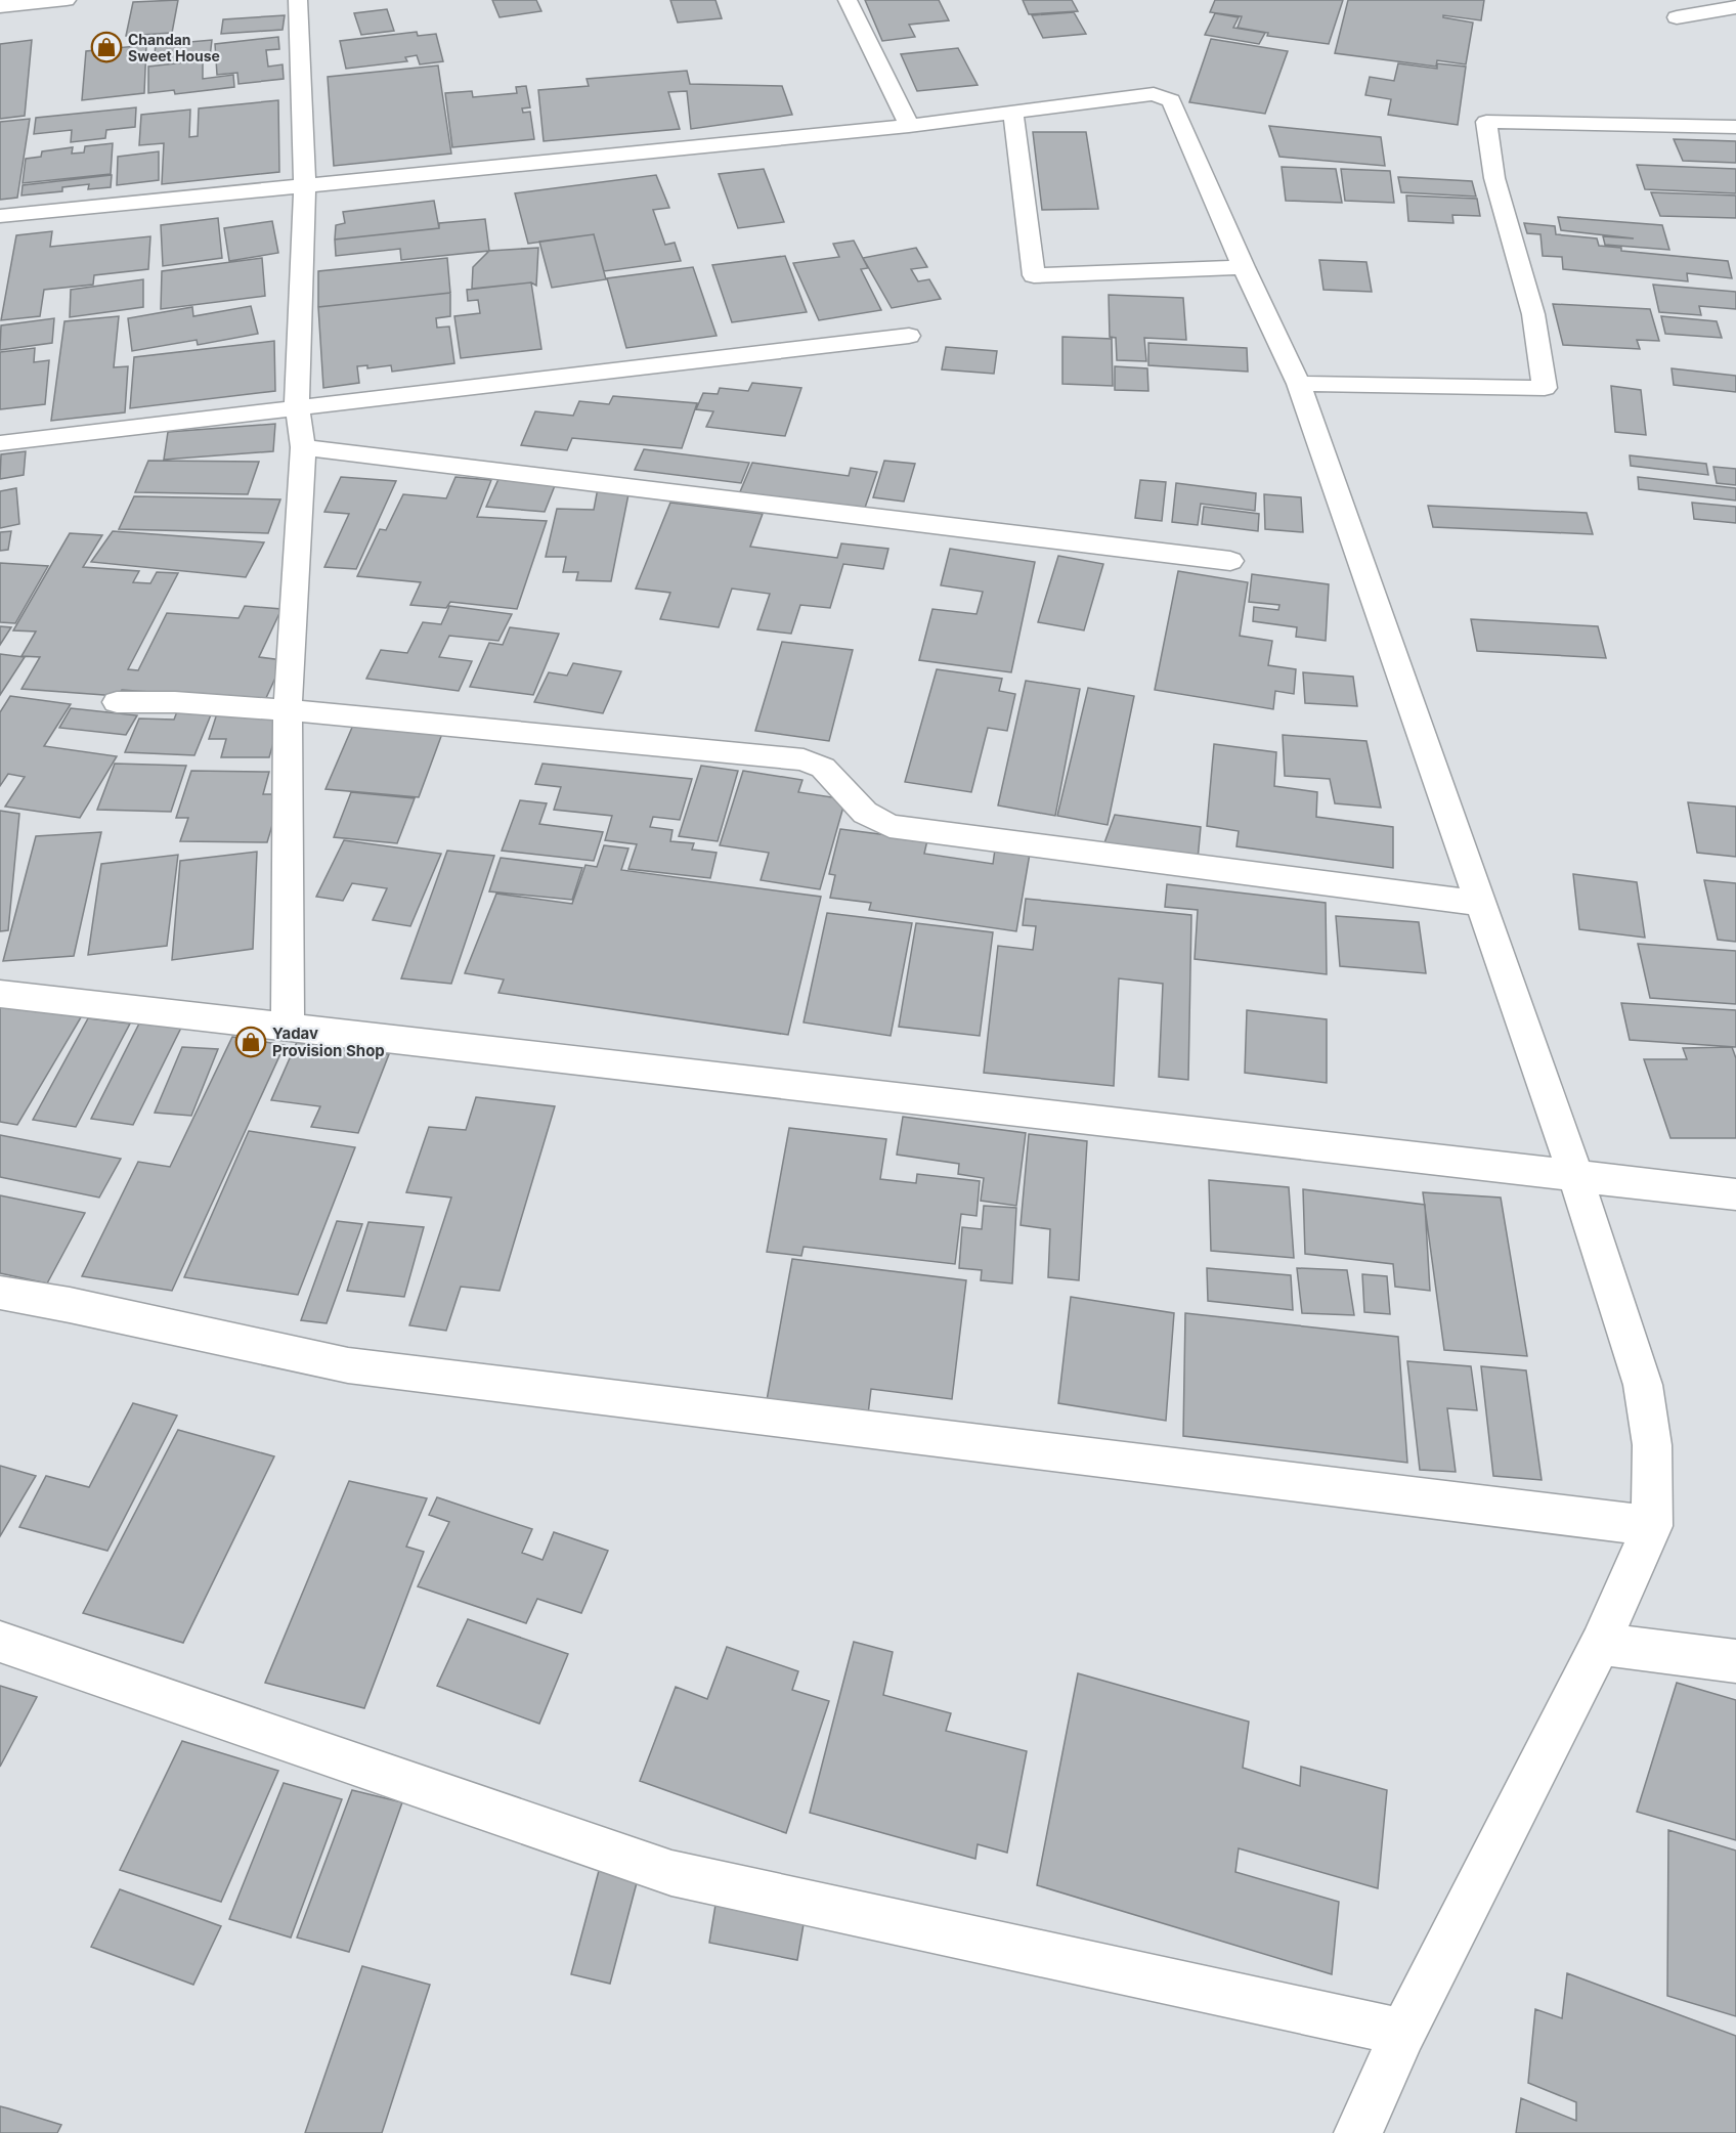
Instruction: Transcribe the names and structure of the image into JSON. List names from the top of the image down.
{
  "places": {
    "shop": ["Chandan Sweet House", "Yadav Provision Shop"]
  }
}
